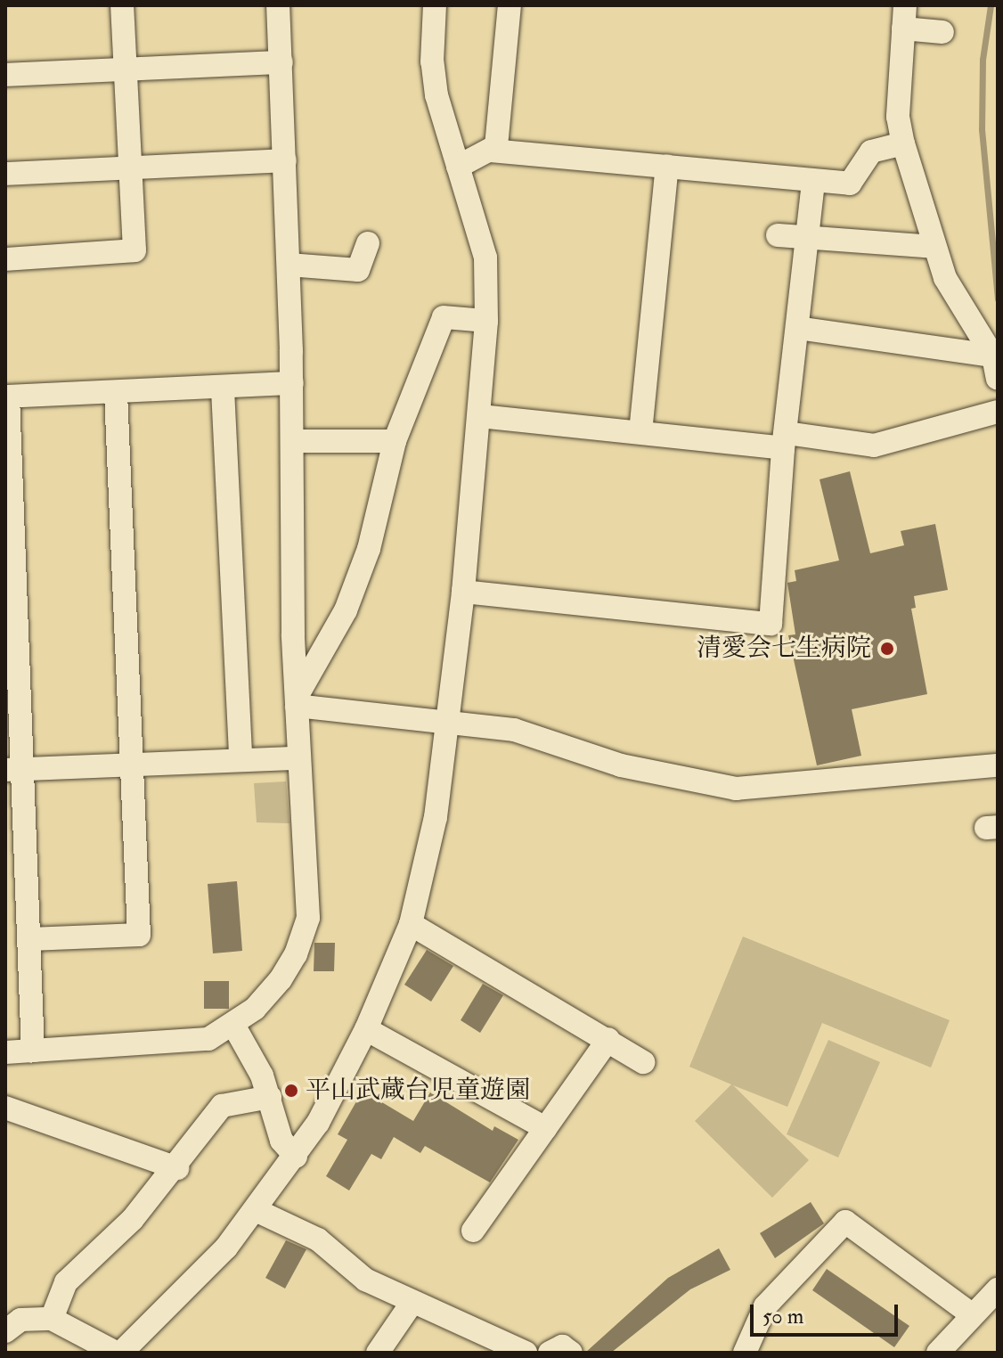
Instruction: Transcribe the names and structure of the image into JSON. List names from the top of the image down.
{
  "places": ["清愛会七生病院", "平山武蔵台児童遊園"],
  "scale_bar": "50 m"
}
